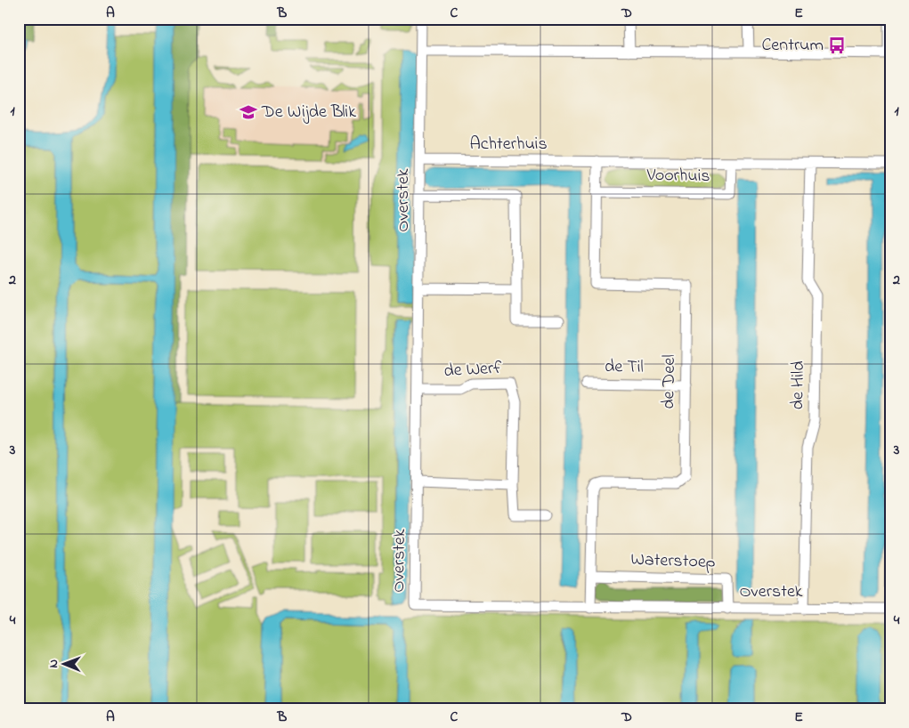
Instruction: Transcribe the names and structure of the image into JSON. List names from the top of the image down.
{
  "streets": {
    "street": [
      "Achterhuis",
      "Voorhuis",
      "Overstek",
      "de Til",
      "de Werf",
      "de Deel",
      "de Hild",
      "Waterstoep"
    ]
  },
  "crossings": [
    ["Achterhuis", "Voorhuis"],
    ["Achterhuis", "Overstek"],
    ["Achterhuis", "de Deel"],
    ["Voorhuis", "de Deel"],
    ["Voorhuis", "de Hild"],
    ["Overstek", "de Werf"],
    ["Overstek", "de Deel"],
    ["Overstek", "de Hild"],
    ["Overstek", "Waterstoep"],
    ["de Til", "de Deel"],
    ["de Deel", "Waterstoep"]
  ],
  "places": {
    "bus stop": ["Centrum"],
    "school or university": ["De Wijde Blik"]
  },
  "north": "left",
  "grid": {
    "columns": [
      "A",
      "B",
      "C",
      "D",
      "E"
    ],
    "rows": [
      "1",
      "2",
      "3",
      "4"
    ]
  }
}
